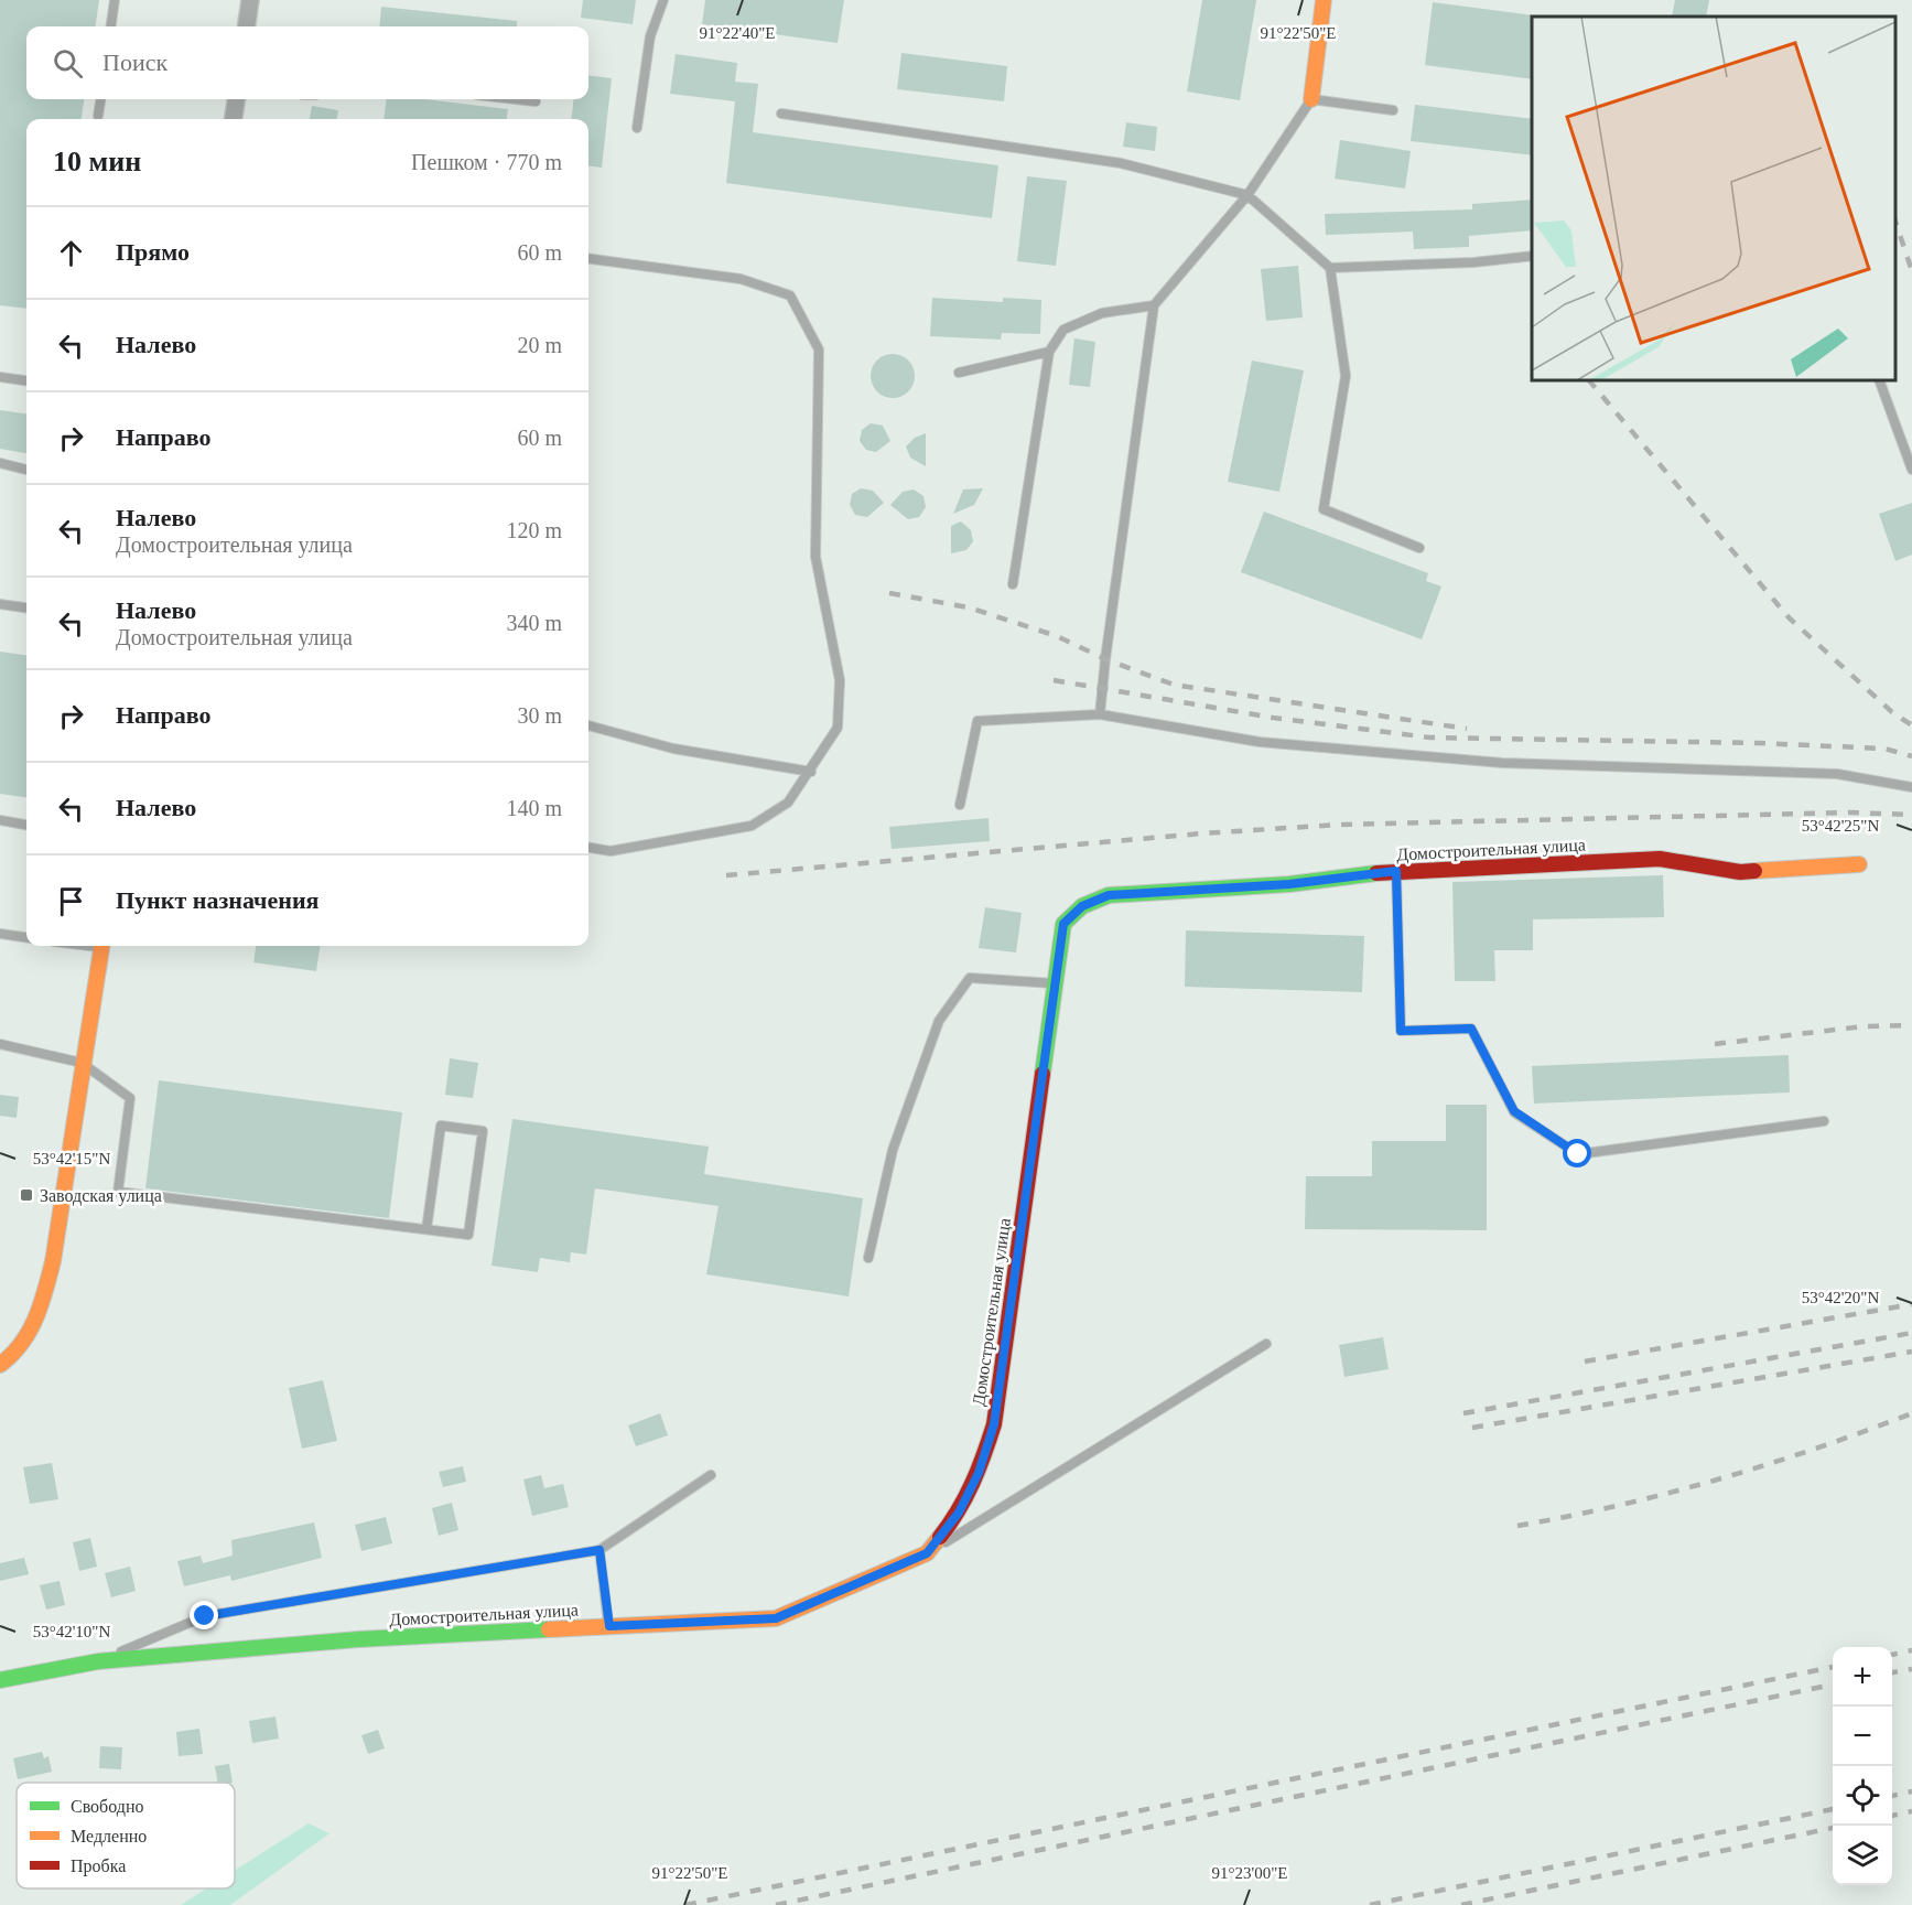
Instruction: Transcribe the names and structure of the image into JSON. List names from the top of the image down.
{
  "streets": {
    "street": ["Домостроительная улица"]
  },
  "places": {
    "transit": ["Заводская улица"]
  },
  "legend": ["Свободно", "Медленно", "Пробка"],
  "page": {
    "search": "Поиск",
    "heading": ["10 мин", "Пешком · 770 m"],
    "list": [
      ["Прямо", "60 m"],
      ["Налево", "20 m"],
      ["Направо", "60 m"],
      ["Налево", "Домостроительная улица", "120 m"],
      ["Налево", "Домостроительная улица", "340 m"],
      ["Направо", "30 m"],
      ["Налево", "140 m"],
      "Пункт назначения"
    ],
    "map_buttons": ["+", "−"]
  },
  "coordinates": [
    "91°22'40\"E",
    "91°22'50\"E",
    "53°42'25\"N",
    "53°42'15\"N",
    "53°42'20\"N",
    "53°42'10\"N",
    "91°23'00\"E"
  ]
}
